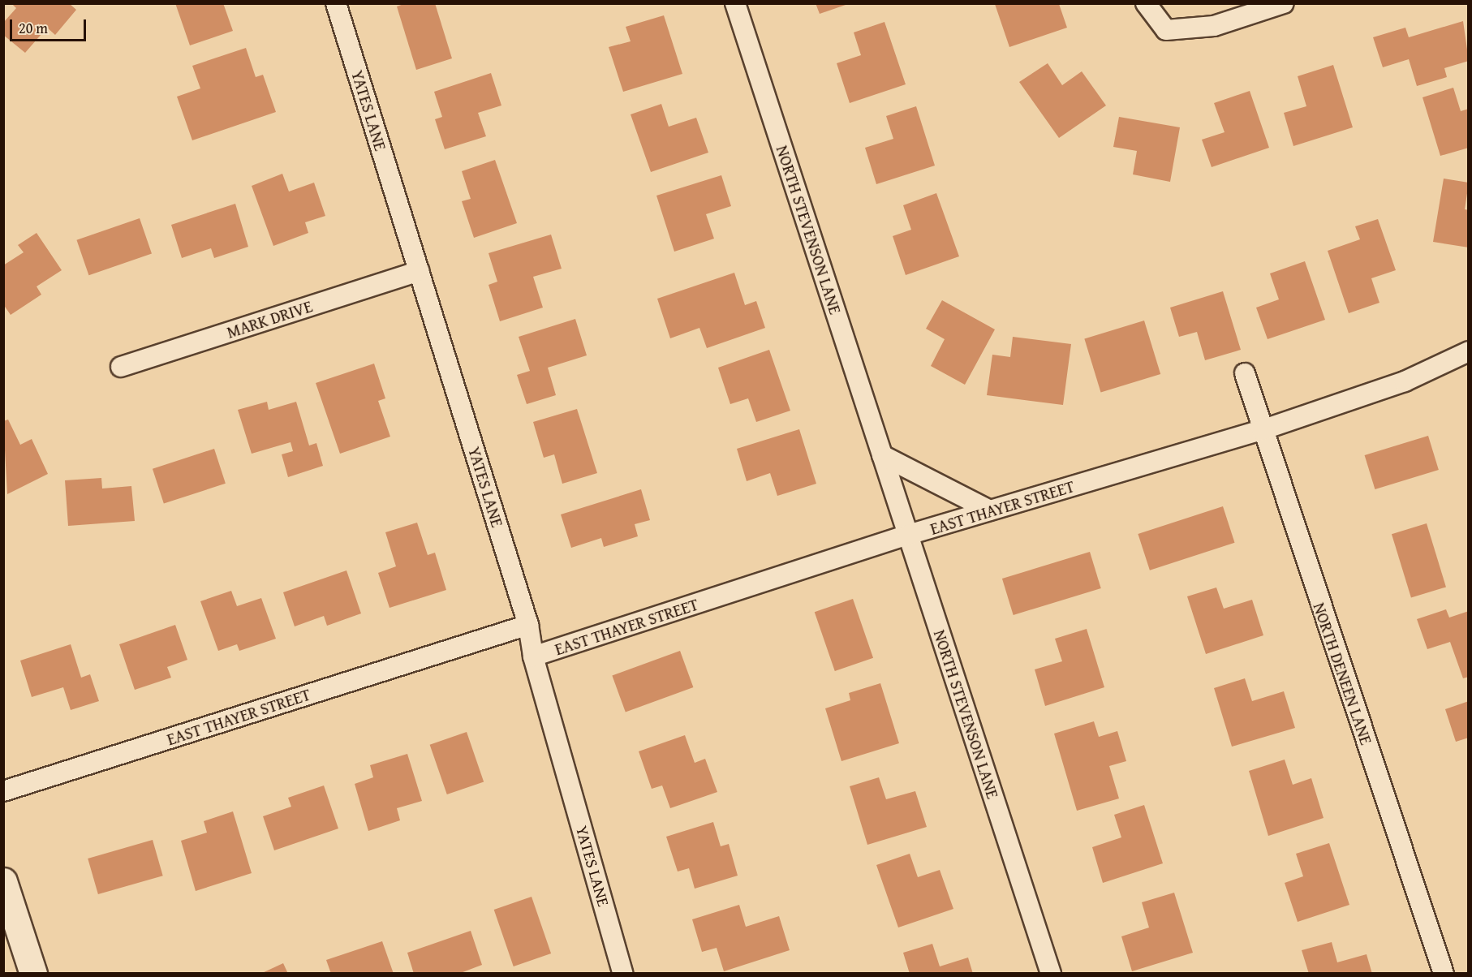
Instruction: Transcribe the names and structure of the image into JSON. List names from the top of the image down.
{
  "streets": {
    "street": [
      "YATES LANE",
      "NORTH STEVENSON LANE",
      "MARK DRIVE",
      "EAST THAYER STREET",
      "NORTH DENEEN LANE"
    ]
  },
  "crossings": [
    ["YATES LANE", "MARK DRIVE"],
    ["YATES LANE", "EAST THAYER STREET"],
    ["NORTH STEVENSON LANE", "EAST THAYER STREET"],
    ["EAST THAYER STREET", "NORTH DENEEN LANE"]
  ],
  "scale_bar": "20 m"
}
